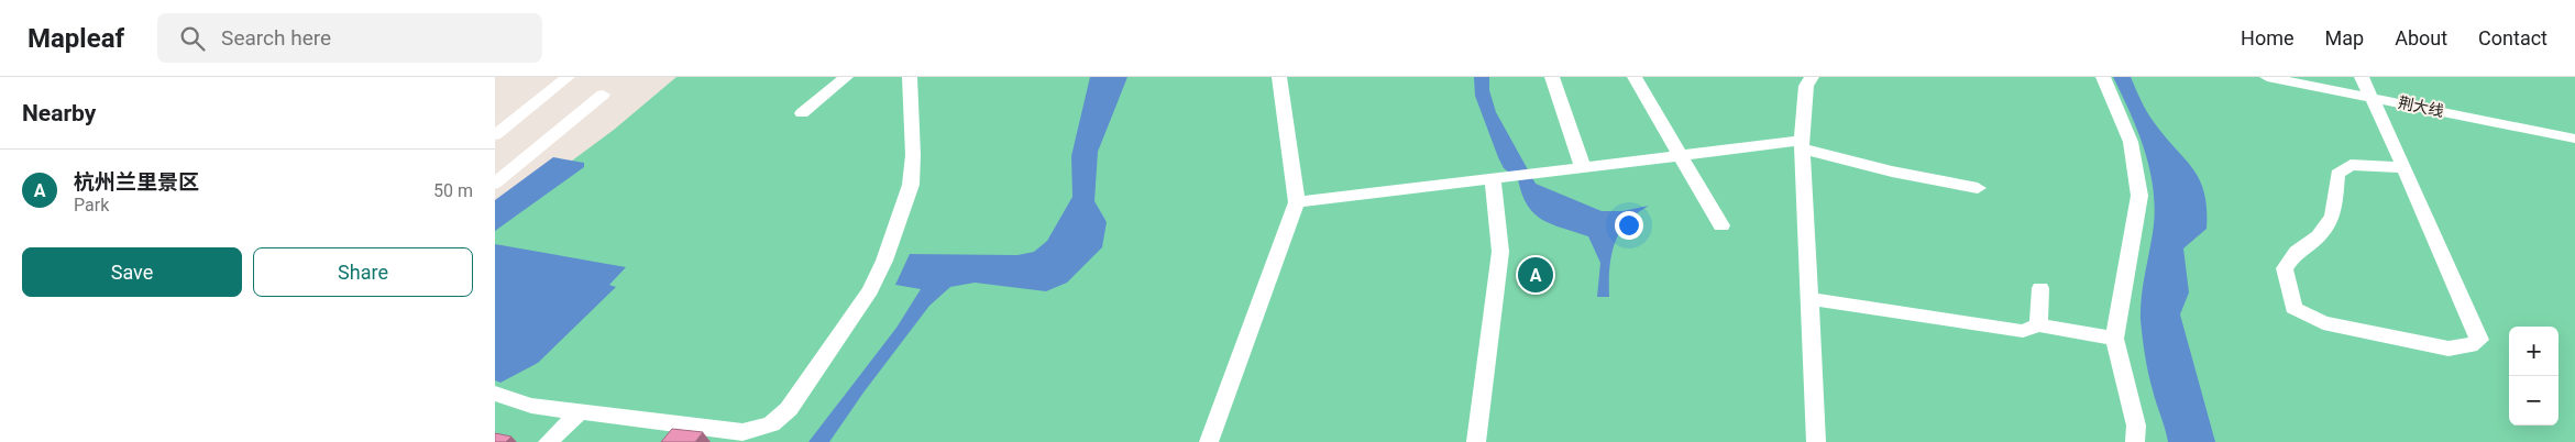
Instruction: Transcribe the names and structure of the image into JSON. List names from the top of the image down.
{
  "streets": {
    "street": ["荆大线"]
  },
  "page": {
    "header": "Mapleaf",
    "search": "Search here",
    "nav": [
      "Home",
      "Map",
      "About",
      "Contact"
    ],
    "heading": "Nearby",
    "list": [
      {
        "mark": "A",
        "name": "杭州兰里景区",
        "note": "Park",
        "value": "50 m"
      }
    ],
    "buttons": ["Save", "Share"],
    "pins": "A",
    "map_buttons": ["+", "−"]
  }
}
